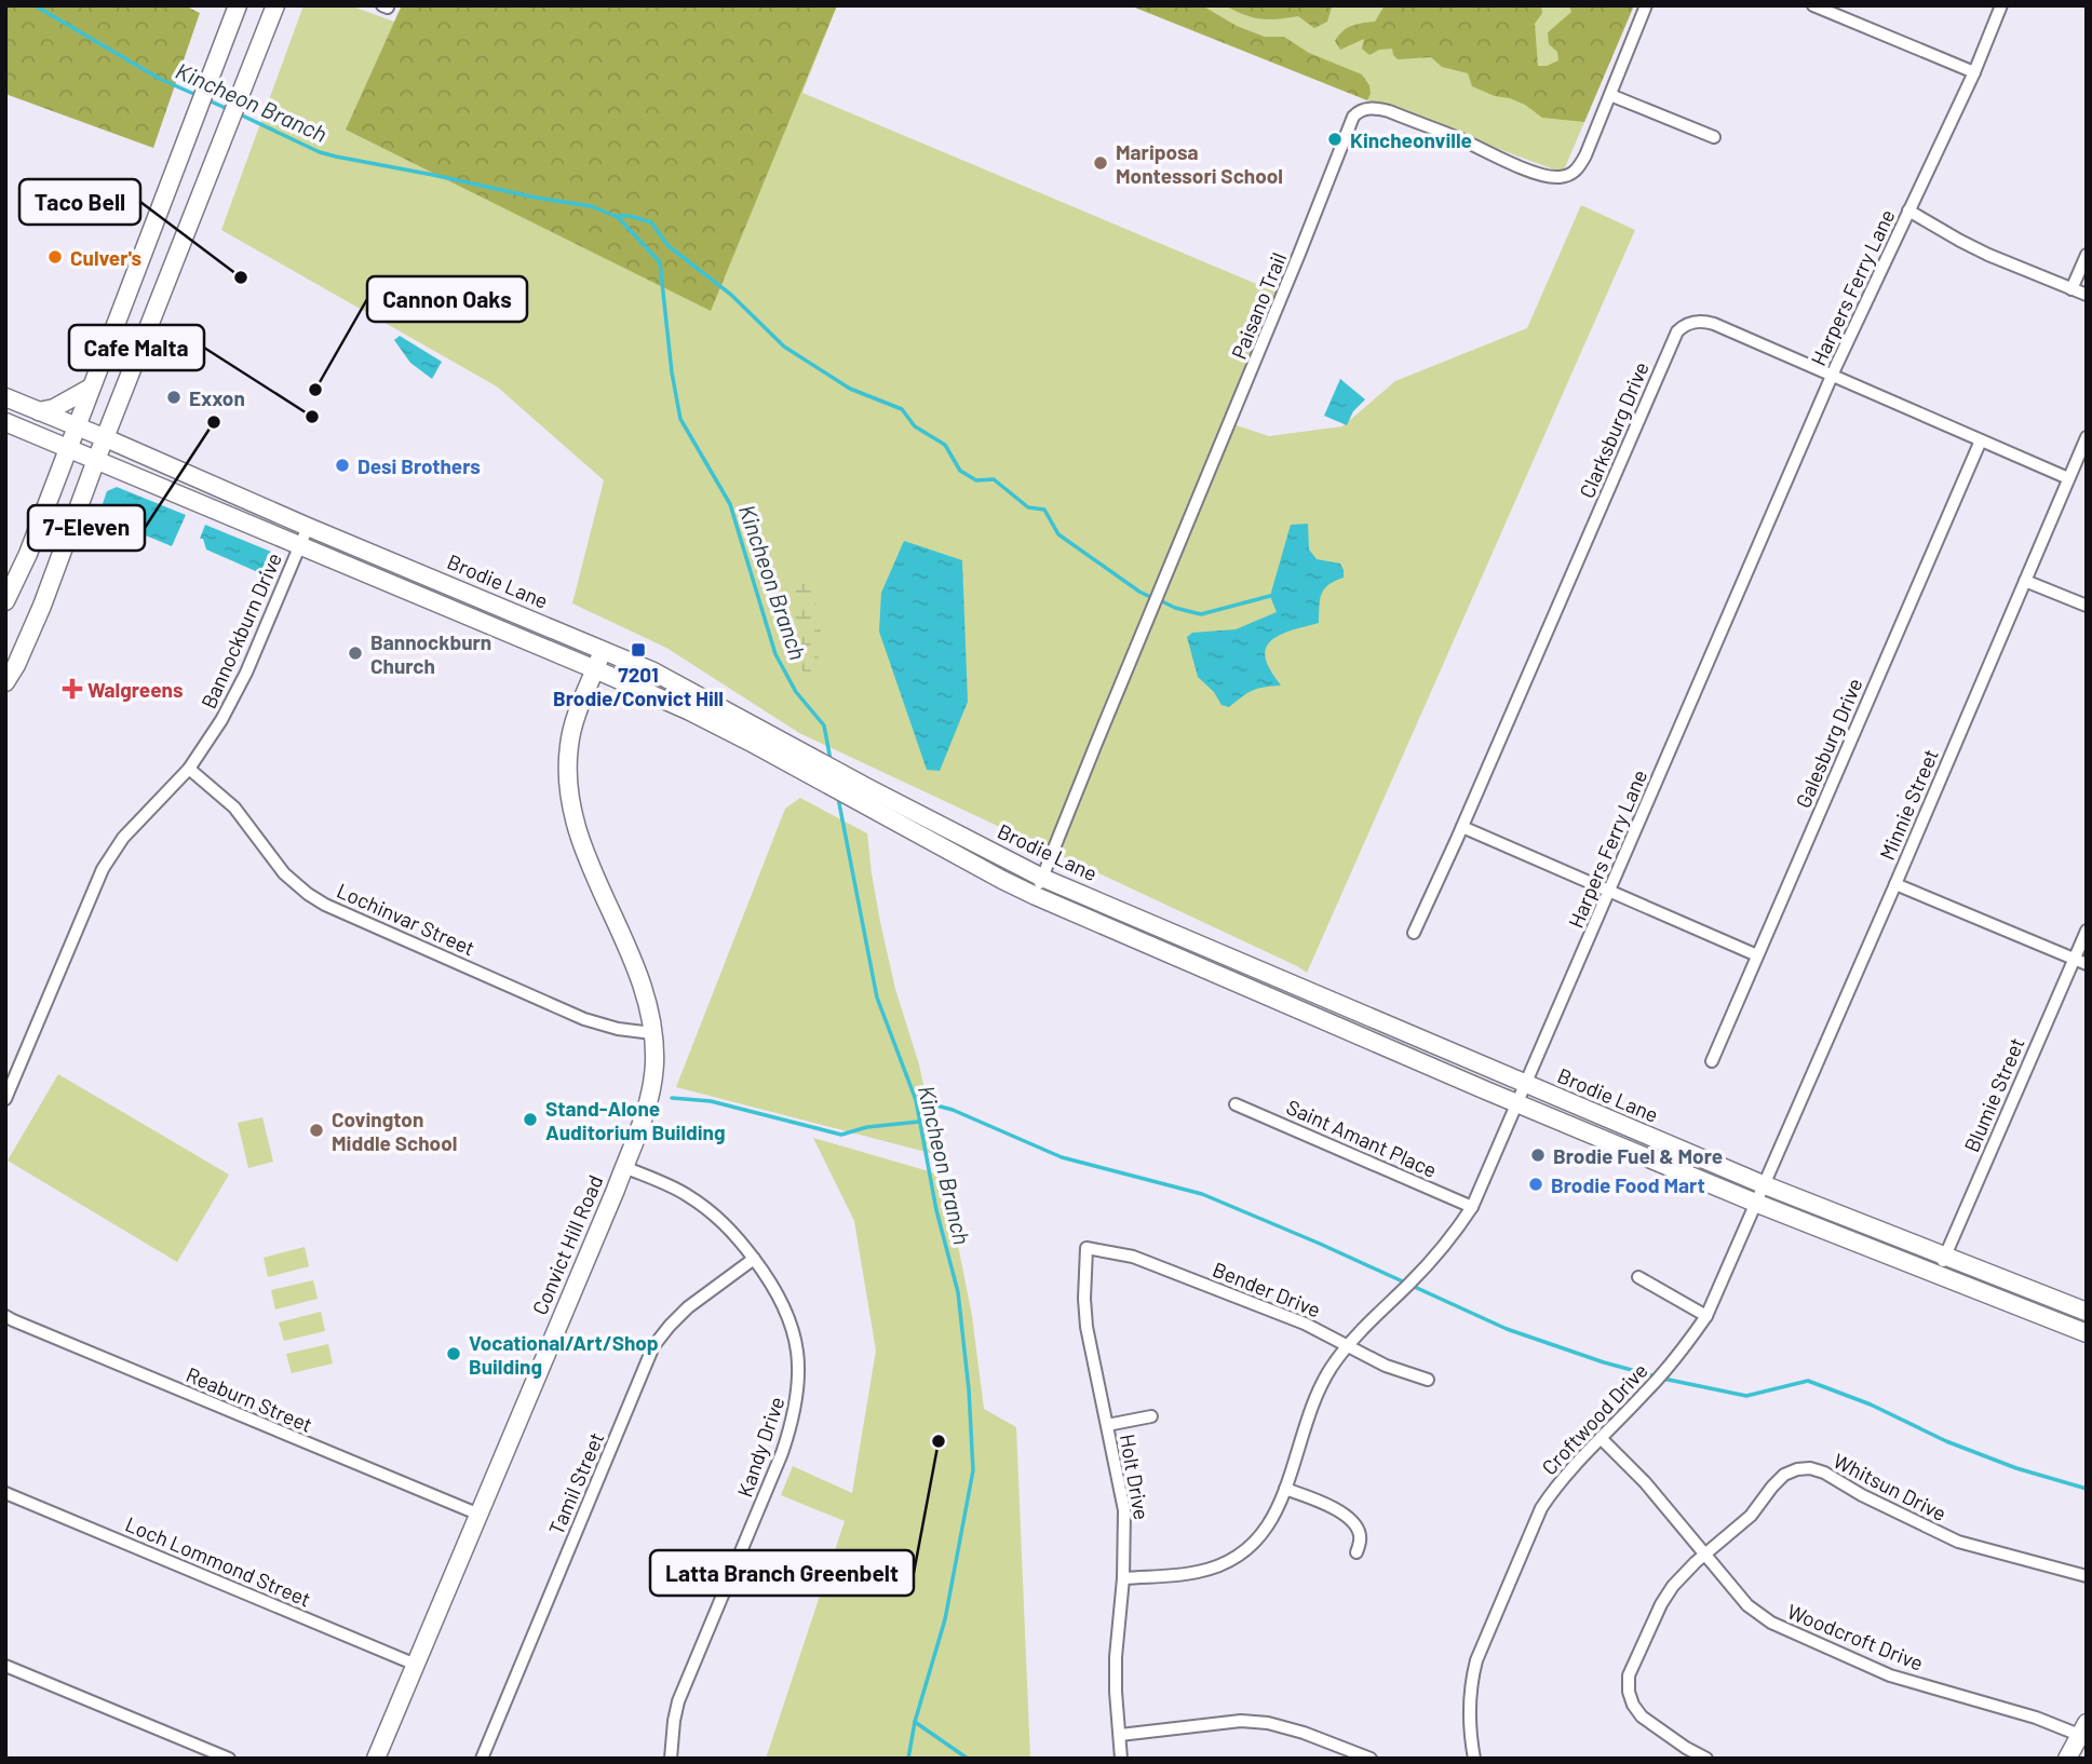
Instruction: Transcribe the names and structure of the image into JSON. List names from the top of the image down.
{
  "streets": {
    "main road": ["Brodie Lane", "Convict Hill Road"],
    "street": [
      "Harpers Ferry Lane",
      "Paisano Trail",
      "Clarksburg Drive",
      "Bannockburn Drive",
      "Galesburg Drive",
      "Minnie Street",
      "Lochinvar Street",
      "Blumie Street",
      "Saint Amant Place",
      "Bender Drive",
      "Reaburn Street",
      "Croftwood Drive",
      "Kandy Drive",
      "Holt Drive",
      "Tamil Street",
      "Whitsun Drive",
      "Loch Lommond Street",
      "Woodcroft Drive"
    ]
  },
  "crossings": [
    ["Harpers Ferry Lane", "Clarksburg Drive"],
    ["Harpers Ferry Lane", "Brodie Lane"],
    ["Harpers Ferry Lane", "Saint Amant Place"],
    ["Harpers Ferry Lane", "Bender Drive"],
    ["Harpers Ferry Lane", "Holt Drive"],
    ["Paisano Trail", "Brodie Lane"],
    ["Clarksburg Drive", "Galesburg Drive"],
    ["Clarksburg Drive", "Minnie Street"],
    ["Brodie Lane", "Bannockburn Drive"],
    ["Brodie Lane", "Minnie Street"],
    ["Brodie Lane", "Blumie Street"],
    ["Brodie Lane", "Convict Hill Road"],
    ["Brodie Lane", "Croftwood Drive"],
    ["Bannockburn Drive", "Lochinvar Street"],
    ["Minnie Street", "Croftwood Drive"],
    ["Lochinvar Street", "Convict Hill Road"],
    ["Convict Hill Road", "Reaburn Street"],
    ["Convict Hill Road", "Kandy Drive"],
    ["Convict Hill Road", "Loch Lommond Street"],
    ["Bender Drive", "Holt Drive"],
    ["Croftwood Drive", "Woodcroft Drive"],
    ["Kandy Drive", "Tamil Street"],
    ["Whitsun Drive", "Woodcroft Drive"]
  ],
  "water": ["Kincheon Branch"],
  "places": {
    "other": [
      "Kincheonville",
      "Mariposa Montessori School",
      "Culver's",
      "Taco Bell",
      "Cannon Oaks",
      "Exxon",
      "Cafe Malta",
      "7-Eleven",
      "Desi Brothers",
      "Bannockburn Church",
      "Stand-Alone Auditorium Building",
      "Covington Middle School",
      "Brodie Fuel & More",
      "Brodie Food Mart",
      "Vocational/Art/Shop Building",
      "Latta Branch Greenbelt"
    ],
    "transit": ["7201 Brodie/Convict Hill"],
    "health": ["Walgreens"]
  }
}
